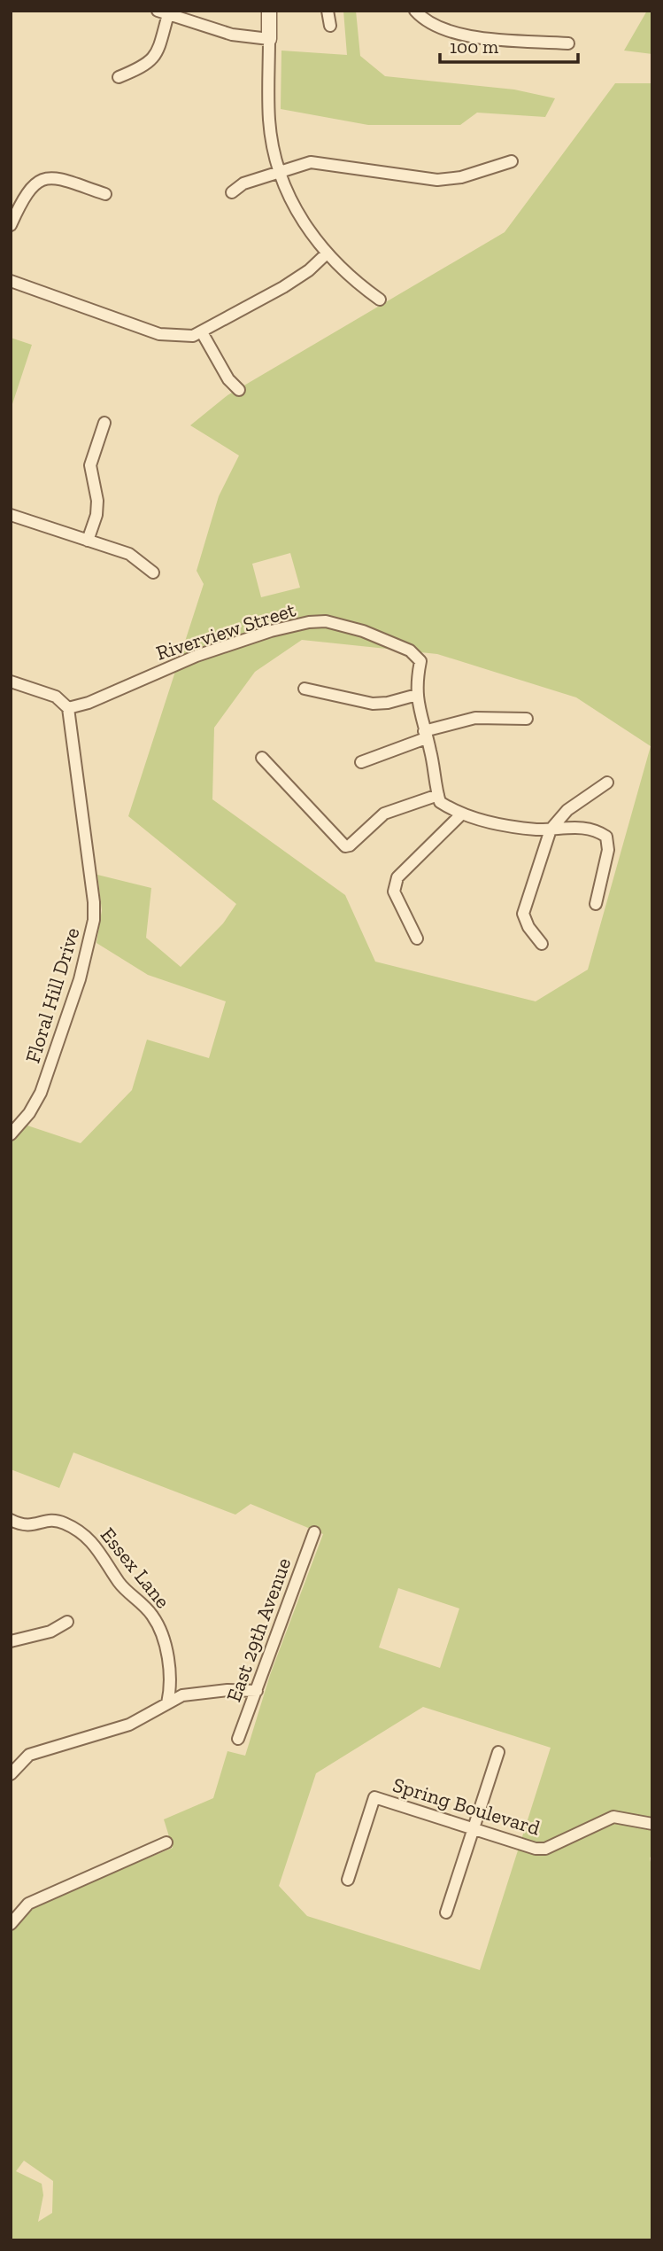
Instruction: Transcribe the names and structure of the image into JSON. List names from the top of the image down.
{
  "streets": {
    "street": [
      "Riverview Street",
      "Floral Hill Drive",
      "Essex Lane",
      "East 29th Avenue",
      "Spring Boulevard"
    ]
  },
  "crossings": [
    ["Riverview Street", "Floral Hill Drive"]
  ],
  "scale_bar": "100 m"
}
